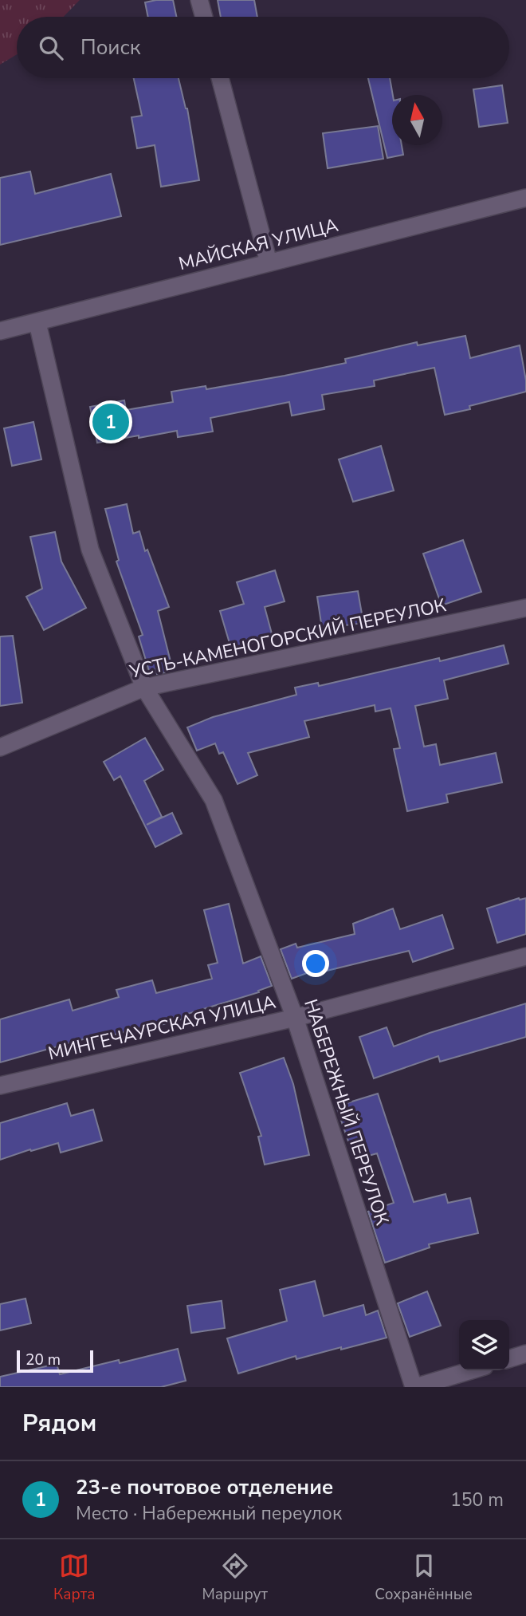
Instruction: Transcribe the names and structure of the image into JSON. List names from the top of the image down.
{
  "streets": {
    "street": [
      "МАЙСКАЯ УЛИЦА",
      "УСТЬ-КАМЕНОГОРСКИЙ ПЕРЕУЛОК",
      "МИНГЕЧАУРСКАЯ УЛИЦА",
      "НАБЕРЕЖНЫЙ ПЕРЕУЛОК"
    ]
  },
  "crossings": [
    ["МАЙСКАЯ УЛИЦА", "НАБЕРЕЖНЫЙ ПЕРЕУЛОК"],
    ["УСТЬ-КАМЕНОГОРСКИЙ ПЕРЕУЛОК", "НАБЕРЕЖНЫЙ ПЕРЕУЛОК"],
    ["МИНГЕЧАУРСКАЯ УЛИЦА", "НАБЕРЕЖНЫЙ ПЕРЕУЛОК"]
  ],
  "scale_bar": "20 m",
  "north": "top",
  "page": {
    "search": "Поиск",
    "pins": "1",
    "scale": "20 m",
    "heading": "Рядом",
    "list": [
      {
        "mark": "1",
        "name": "23-е почтовое отделение",
        "note": "Место · Набережный переулок",
        "value": "150 m"
      }
    ],
    "nav": ["Карта", "Маршрут", "Сохранённые"]
  }
}
